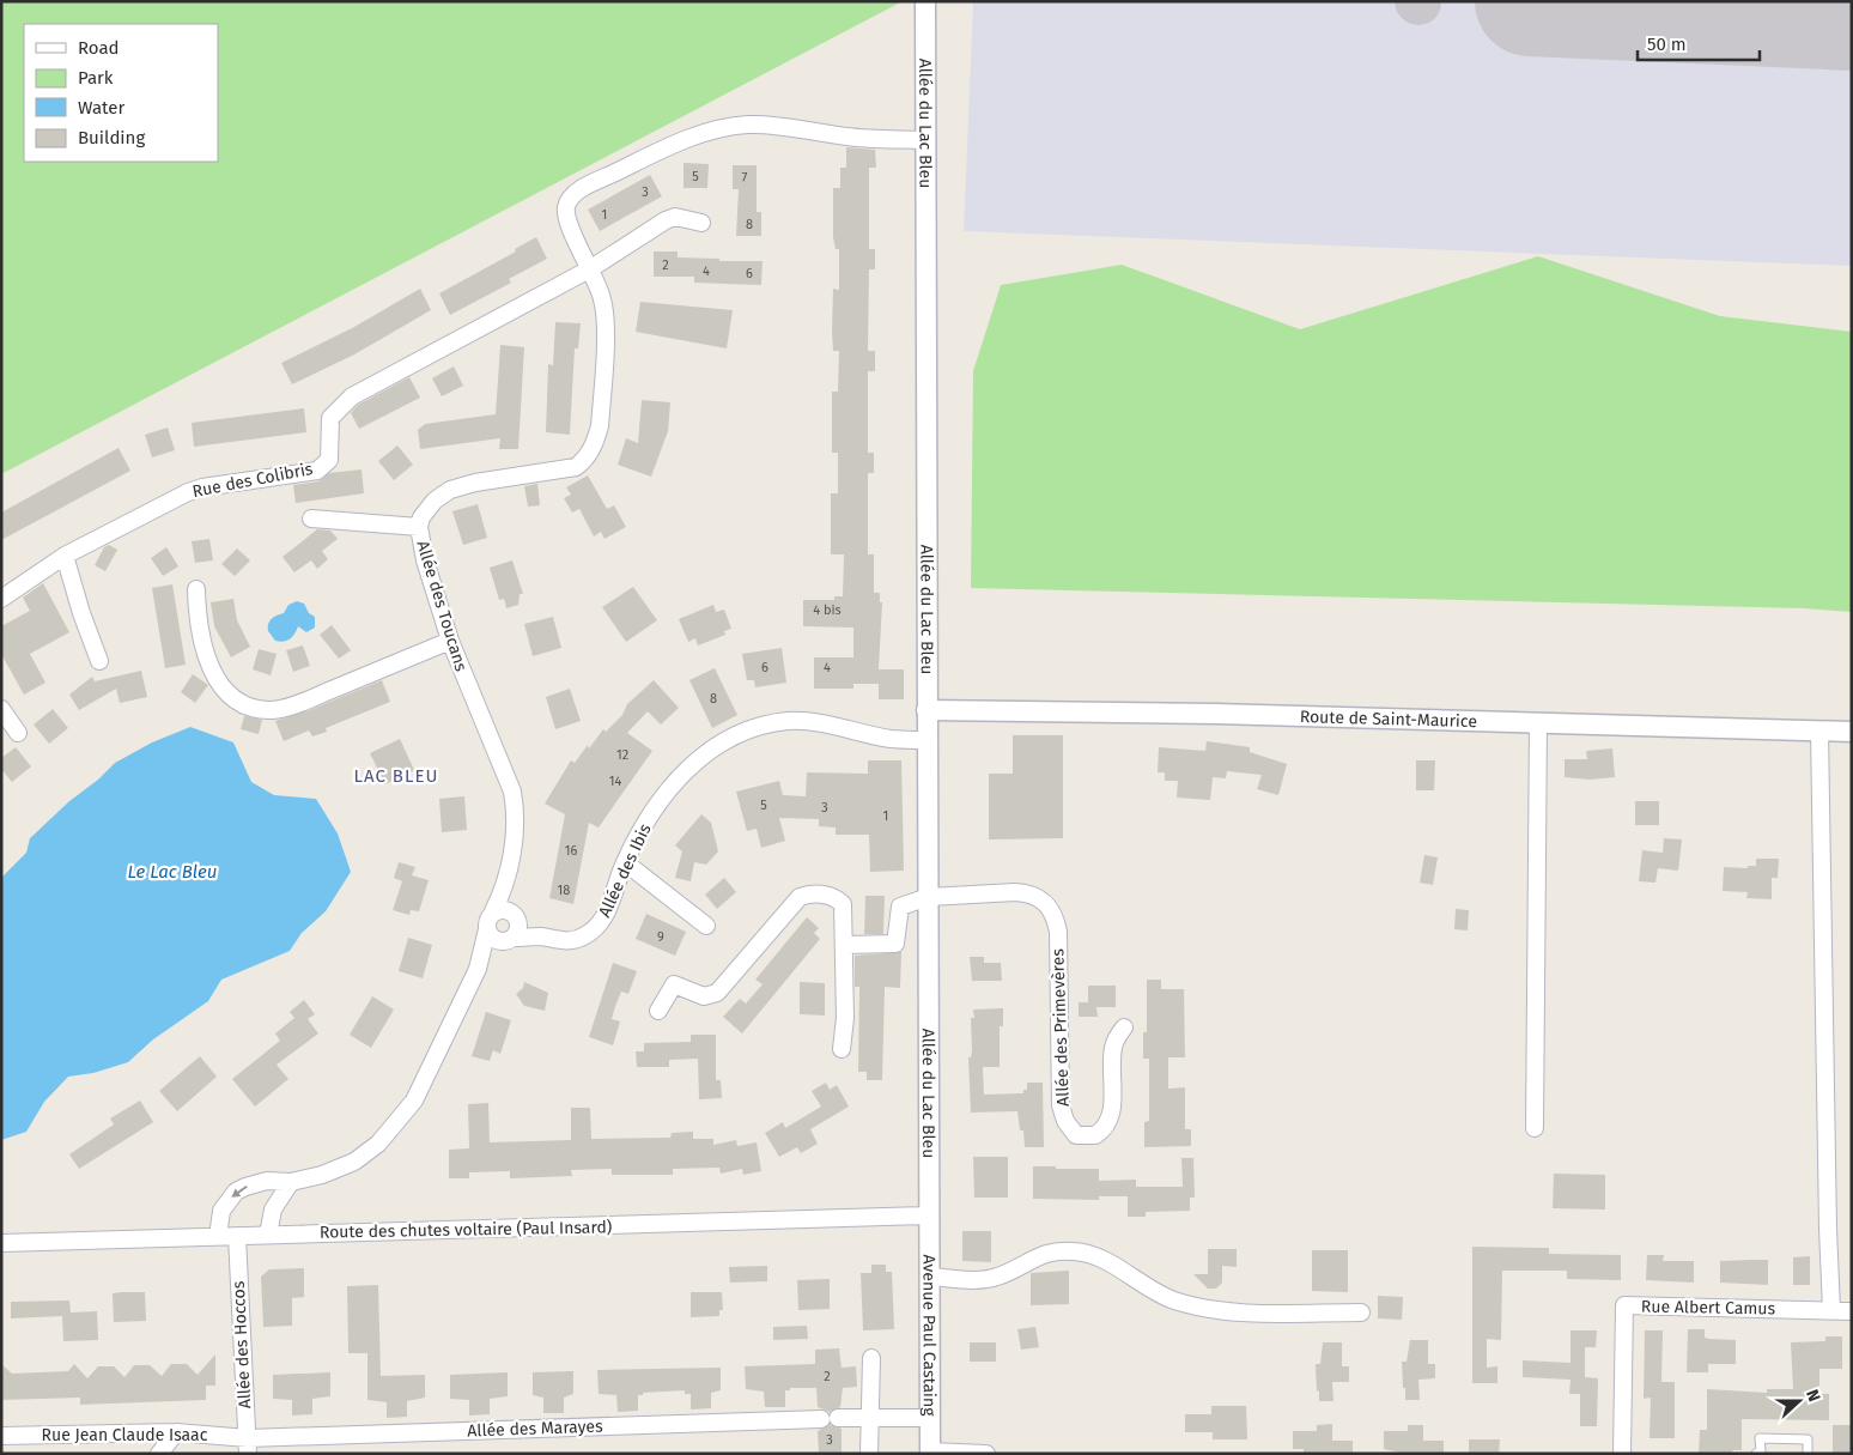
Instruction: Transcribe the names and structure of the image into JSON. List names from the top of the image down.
{
  "streets": {
    "street": [
      "Allée du Lac Bleu",
      "Rue des Colibris",
      "Allée des Toucans",
      "Route de Saint-Maurice",
      "Allée des Ibis",
      "Allée des Primevères",
      "Route des chutes voltaire (Paul Insard)",
      "Rue Albert Camus",
      "Avenue Paul Castaing",
      "Allée des Hoccos",
      "Allée des Marayes",
      "Rue Jean Claude Isaac"
    ]
  },
  "crossings": [
    ["Allée du Lac Bleu", "Allée des Toucans"],
    ["Allée du Lac Bleu", "Route de Saint-Maurice"],
    ["Allée du Lac Bleu", "Allée des Ibis"],
    ["Allée du Lac Bleu", "Allée des Primevères"],
    ["Allée du Lac Bleu", "Route des chutes voltaire (Paul Insard)"],
    ["Allée du Lac Bleu", "Avenue Paul Castaing"],
    ["Rue des Colibris", "Allée des Toucans"],
    ["Allée des Toucans", "Allée des Ibis"],
    ["Route des chutes voltaire (Paul Insard)", "Avenue Paul Castaing"],
    ["Route des chutes voltaire (Paul Insard)", "Allée des Hoccos"],
    ["Avenue Paul Castaing", "Allée des Marayes"],
    ["Allée des Hoccos", "Allée des Marayes"],
    ["Allée des Hoccos", "Rue Jean Claude Isaac"],
    ["Allée des Marayes", "Rue Jean Claude Isaac"]
  ],
  "districts": ["LAC BLEU"],
  "water": ["Le Lac Bleu"],
  "house_numbers": [
    "5",
    "7",
    "3",
    "1",
    "8",
    "2",
    "4",
    "6",
    "4 bis",
    "6",
    "4",
    "8",
    "12",
    "14",
    "5",
    "3",
    "1",
    "16",
    "18",
    "9",
    "2",
    "3"
  ],
  "legend": [
    "Road",
    "Park",
    "Water",
    "Building"
  ],
  "scale_bar": "50 m",
  "north": "right"
}
